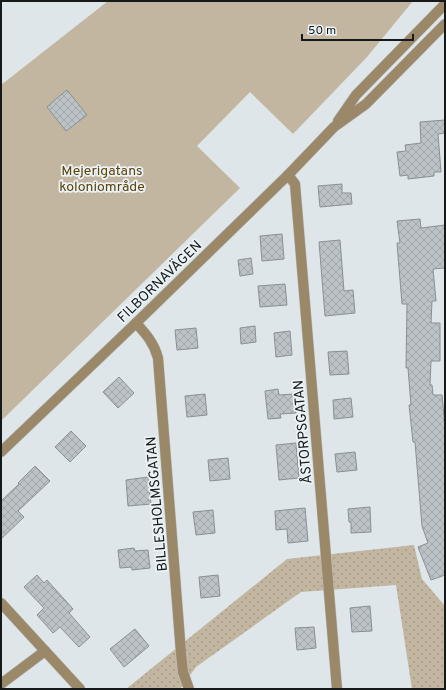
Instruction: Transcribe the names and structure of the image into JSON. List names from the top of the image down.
{
  "streets": {
    "street": ["FILBORNAVÄGEN", "ÅSTORPSGATAN", "BILLESHOLMSGATAN"]
  },
  "crossings": [
    ["FILBORNAVÄGEN", "ÅSTORPSGATAN"],
    ["FILBORNAVÄGEN", "BILLESHOLMSGATAN"]
  ],
  "parks": ["Mejerigatans koloniområde"],
  "scale_bar": "50 m"
}
